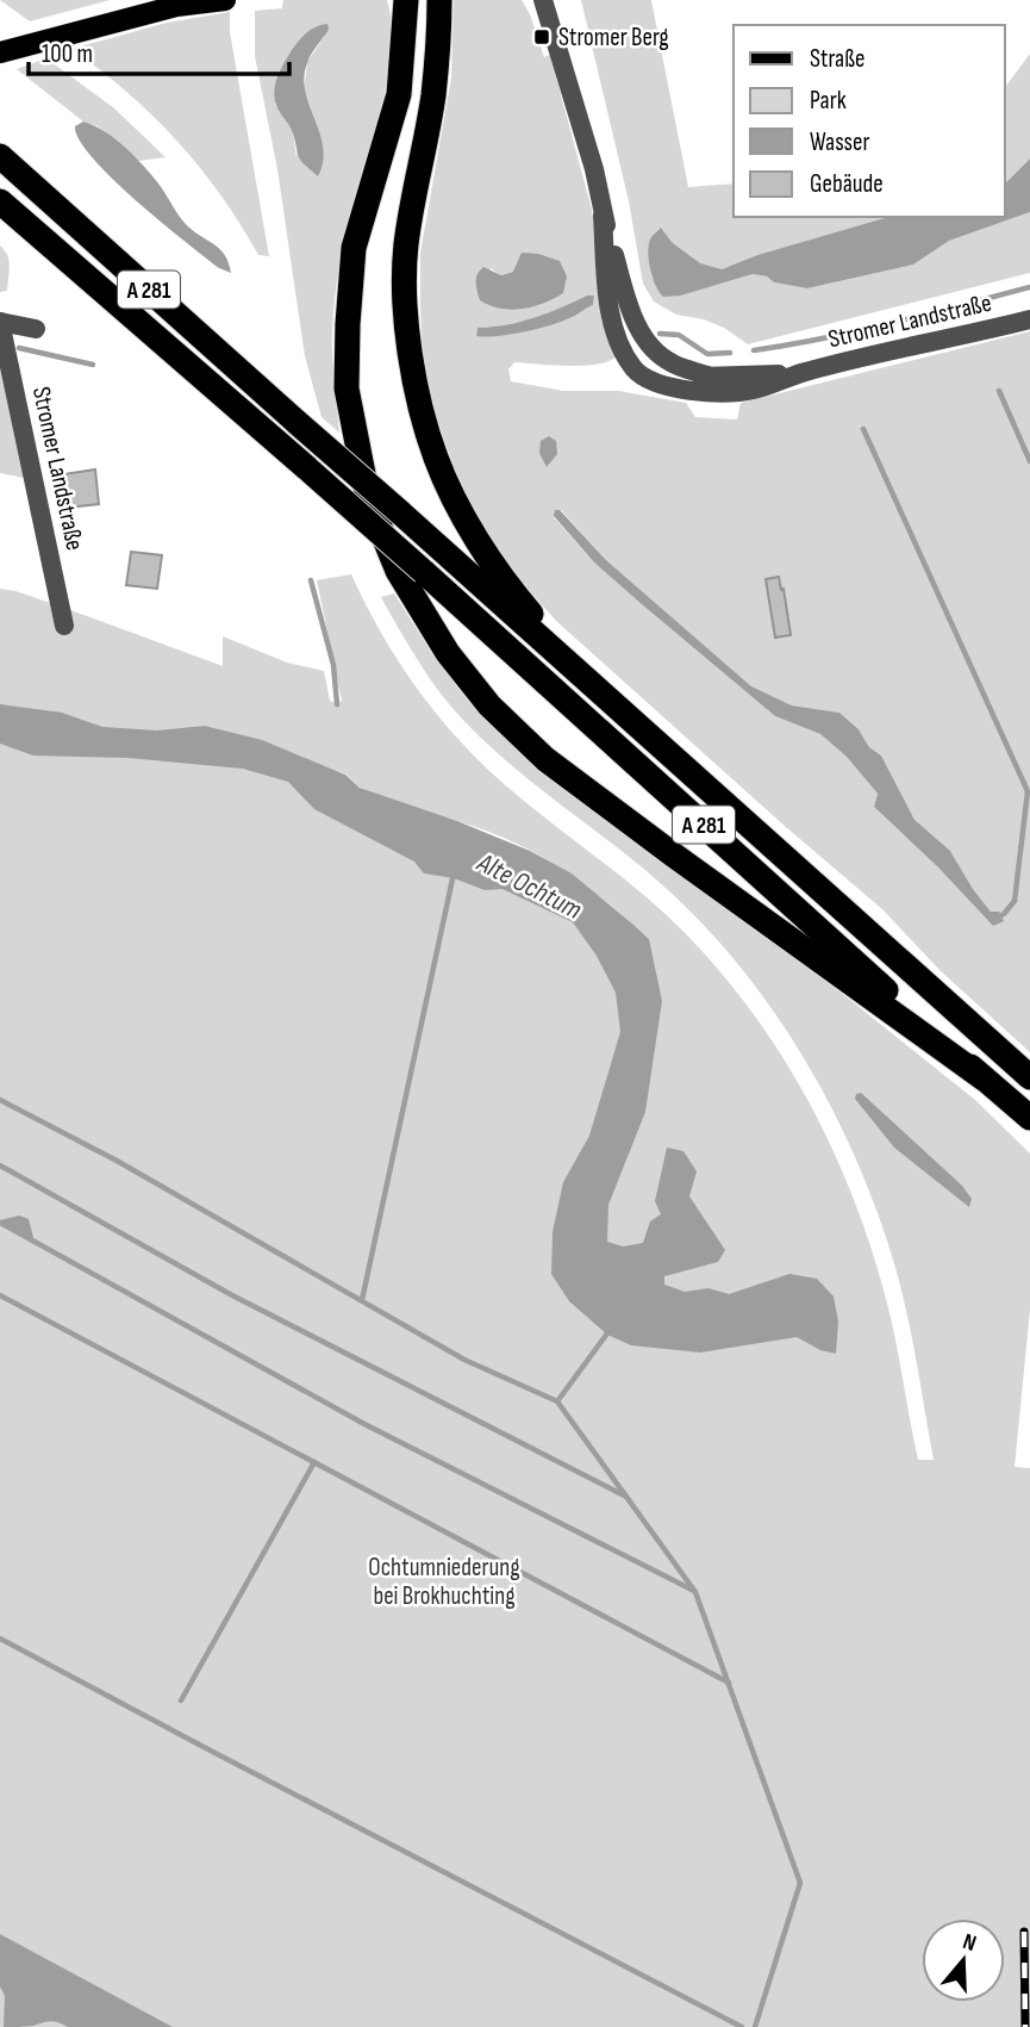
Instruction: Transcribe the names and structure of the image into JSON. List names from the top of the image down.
{
  "streets": {
    "highway": ["A 281"],
    "street": ["Stromer Landstraße"]
  },
  "water": ["Alte Ochtum"],
  "parks": ["Ochtumniederung bei Brokhuchting"],
  "places": {
    "transit": ["Stromer Berg"]
  },
  "legend": [
    "Straße",
    "Park",
    "Wasser",
    "Gebäude"
  ],
  "scale_bar": "100 m",
  "north": "top"
}
